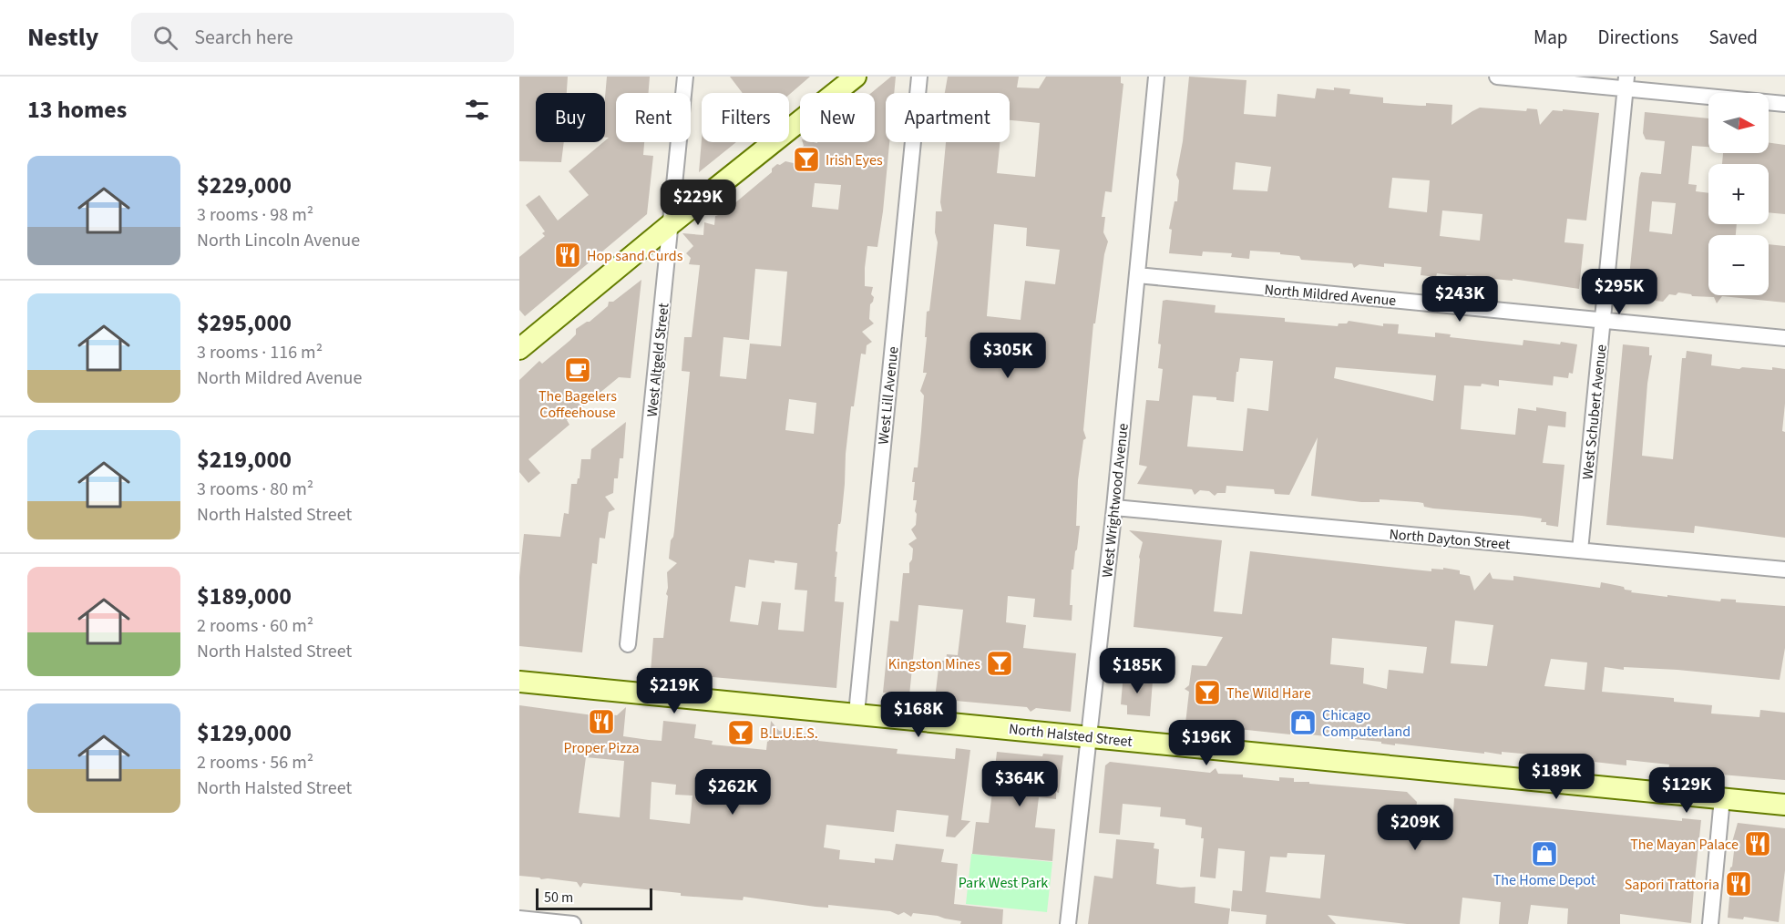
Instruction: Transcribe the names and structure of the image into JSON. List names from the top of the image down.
{
  "streets": {
    "main road": ["North Halsted Street"],
    "street": [
      "North Mildred Avenue",
      "West Altgeld Street",
      "West Lill Avenue",
      "West Schubert Avenue",
      "West Wrightwood Avenue",
      "North Dayton Street"
    ]
  },
  "crossings": [
    ["North Mildred Avenue", "West Schubert Avenue"],
    ["North Mildred Avenue", "West Wrightwood Avenue"],
    ["West Lill Avenue", "North Halsted Street"],
    ["West Schubert Avenue", "North Dayton Street"],
    ["West Wrightwood Avenue", "North Dayton Street"],
    ["West Wrightwood Avenue", "North Halsted Street"]
  ],
  "parks": ["Park West Park"],
  "places": {
    "bar": [
      "Irish Eyes",
      "Kingston Mines",
      "The Wild Hare",
      "B.L.U.E.S."
    ],
    "restaurant": [
      "Hop sand Curds",
      "Proper Pizza",
      "The Mayan Palace",
      "Sapori Trattoria"
    ],
    "cafe": ["The Bagelers Coffeehouse"],
    "shop": ["Chicago Computerland", "The Home Depot"]
  },
  "scale_bar": "50 m",
  "north": "right",
  "page": {
    "header": "Nestly",
    "search": "Search here",
    "nav": ["Map", "Directions", "Saved"],
    "heading": "13 homes",
    "map_buttons": ["+", "−"],
    "chip": [
      "Buy",
      "Rent",
      "Filters",
      "New",
      "Apartment"
    ],
    "list": [
      {
        "name": "$229,000",
        "note": "3 rooms · 98 m² · North Lincoln Avenue"
      },
      {
        "name": "$295,000",
        "note": "3 rooms · 116 m² · North Mildred Avenue"
      },
      {
        "name": "$219,000",
        "note": "3 rooms · 80 m² · North Halsted Street"
      },
      {
        "name": "$189,000",
        "note": "2 rooms · 60 m² · North Halsted Street"
      },
      {
        "name": "$129,000",
        "note": "2 rooms · 56 m² · North Halsted Street"
      }
    ],
    "price": [
      "$229K",
      "$295K",
      "$243K",
      "$305K",
      "$185K",
      "$219K",
      "$168K",
      "$196K",
      "$189K",
      "$364K",
      "$129K",
      "$262K",
      "$209K"
    ],
    "scale": "50 m"
  }
}
